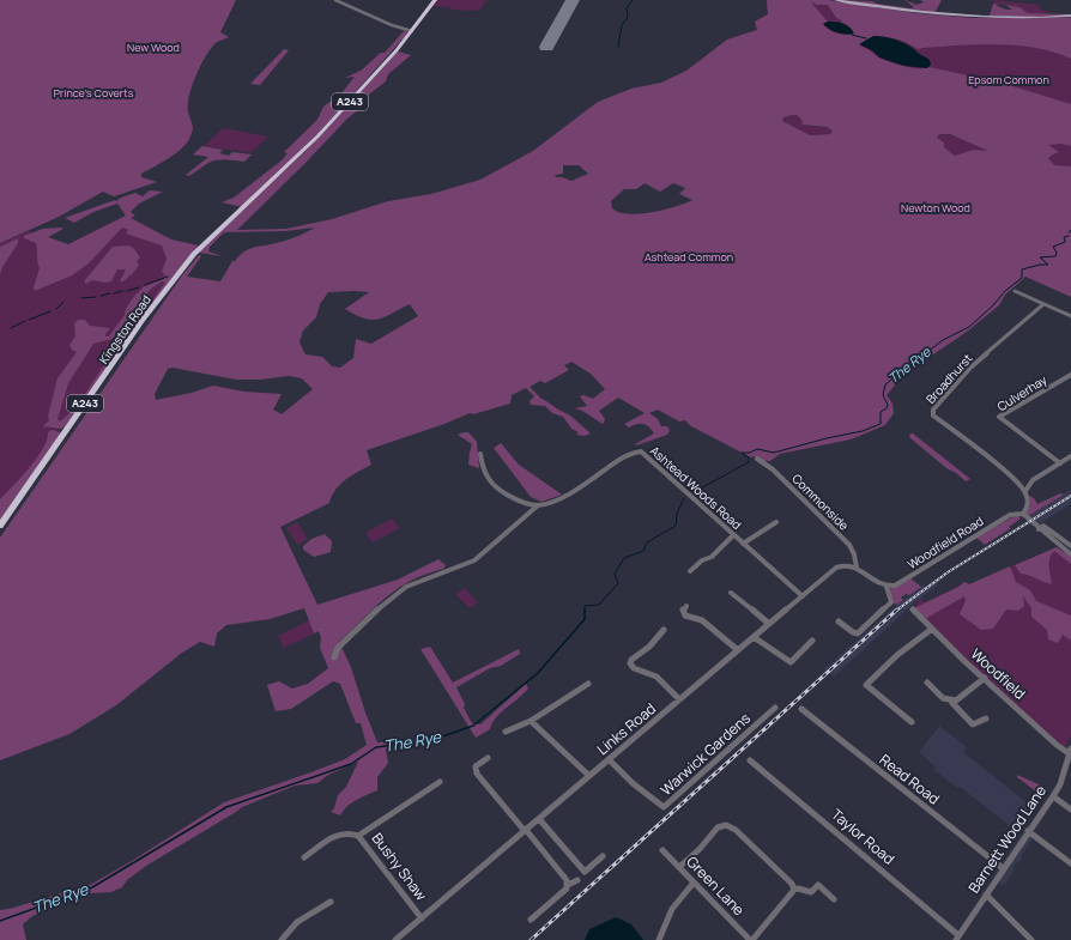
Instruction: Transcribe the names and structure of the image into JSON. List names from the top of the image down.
{
  "streets": {
    "highway": ["A243", "Kingston Road"],
    "street": [
      "Broadhurst",
      "Culverhay",
      "Ashtead Woods Road",
      "Commonside",
      "Woodfield Road",
      "Woodfield",
      "Links Road",
      "Warwick Gardens",
      "Read Road",
      "Taylor Road",
      "Barnett Wood Lane",
      "Bushy Shaw",
      "Green Lane"
    ]
  },
  "crossings": [
    ["A243", "Kingston Road"],
    ["Ashtead Woods Road", "Links Road"],
    ["Commonside", "Links Road"],
    ["Woodfield", "Barnett Wood Lane"],
    ["Links Road", "Warwick Gardens"],
    ["Links Road", "Bushy Shaw"],
    ["Read Road", "Barnett Wood Lane"],
    ["Taylor Road", "Barnett Wood Lane"]
  ],
  "water": ["The Rye"],
  "parks": [
    "New Wood",
    "Epsom Common",
    "Prince's Coverts",
    "Newton Wood",
    "Ashtead Common"
  ]
}
